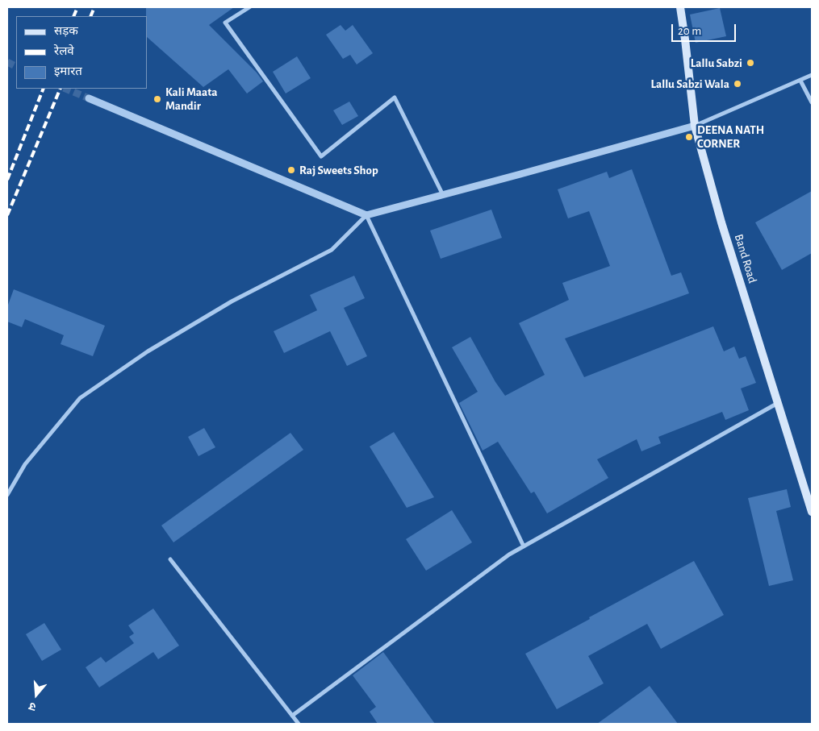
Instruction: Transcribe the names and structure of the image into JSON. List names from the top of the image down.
{
  "streets": {
    "main road": ["Band Road"]
  },
  "places": [
    "Lallu Sabzi",
    "Lallu Sabzi Wala",
    "Kali Maata Mandir",
    "DEENA NATH CORNER",
    "Raj Sweets Shop"
  ],
  "legend": ["सड़क", "रेलवे", "इमारत"],
  "scale_bar": "20 m",
  "north": "bottom"
}
